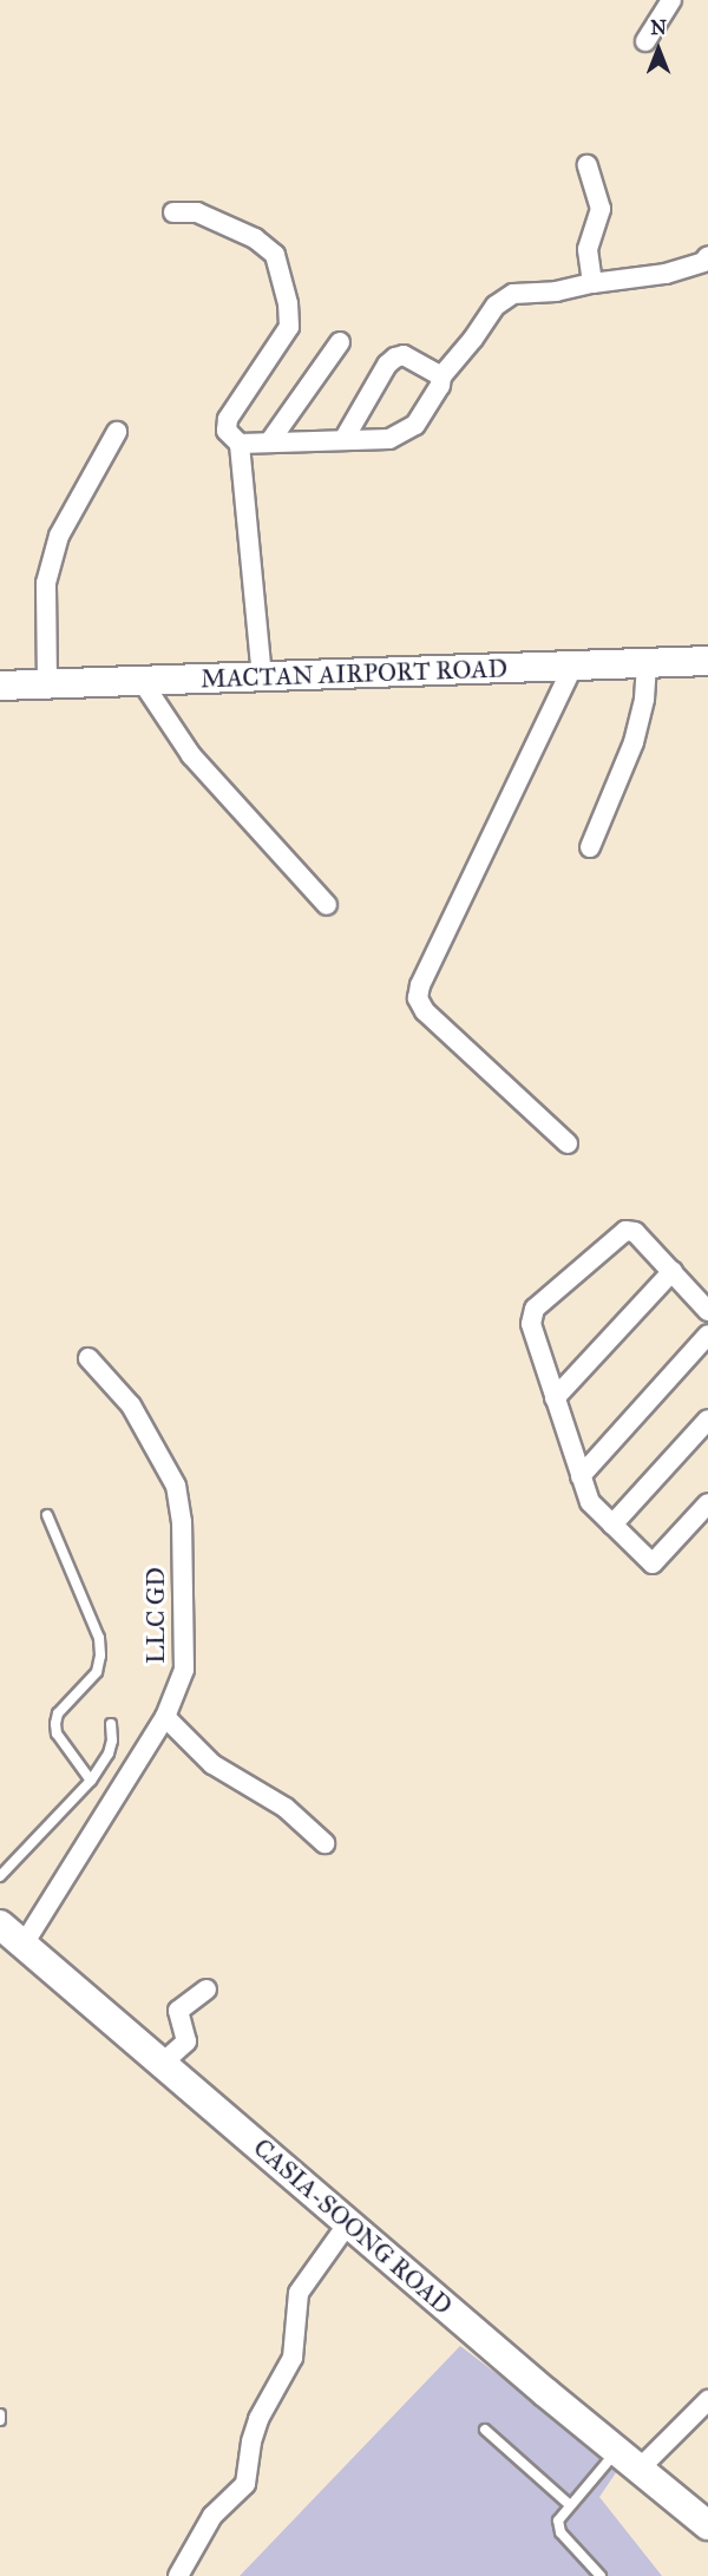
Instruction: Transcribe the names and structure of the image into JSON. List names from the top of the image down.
{
  "streets": {
    "street": ["MACTAN AIRPORT ROAD", "LLC GD", "CASIA-SOONG ROAD"]
  },
  "crossings": [
    ["LLC GD", "CASIA-SOONG ROAD"]
  ],
  "north": "top"
}
